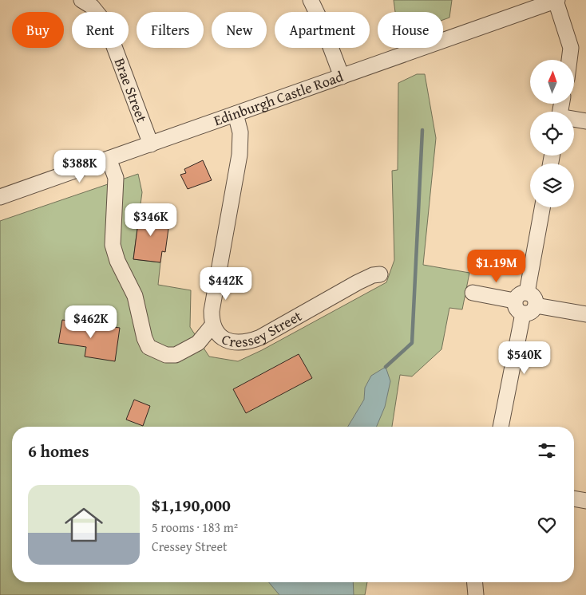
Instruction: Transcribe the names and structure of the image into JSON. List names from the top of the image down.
{
  "streets": {
    "street": ["Brae Street", "Edinburgh Castle Road", "Cressey Street"]
  },
  "crossings": [
    ["Brae Street", "Edinburgh Castle Road"],
    ["Edinburgh Castle Road", "Cressey Street"]
  ],
  "north": "top",
  "page": {
    "chip": [
      "Buy",
      "Rent",
      "Filters",
      "New",
      "Apartment",
      "House"
    ],
    "price": [
      "$388K",
      "$346K",
      "$1.19M",
      "$442K",
      "$462K",
      "$540K"
    ],
    "heading": "6 homes",
    "list": [
      {
        "name": "$1,190,000",
        "note": "5 rooms · 183 m² · Cressey Street"
      }
    ]
  }
}
